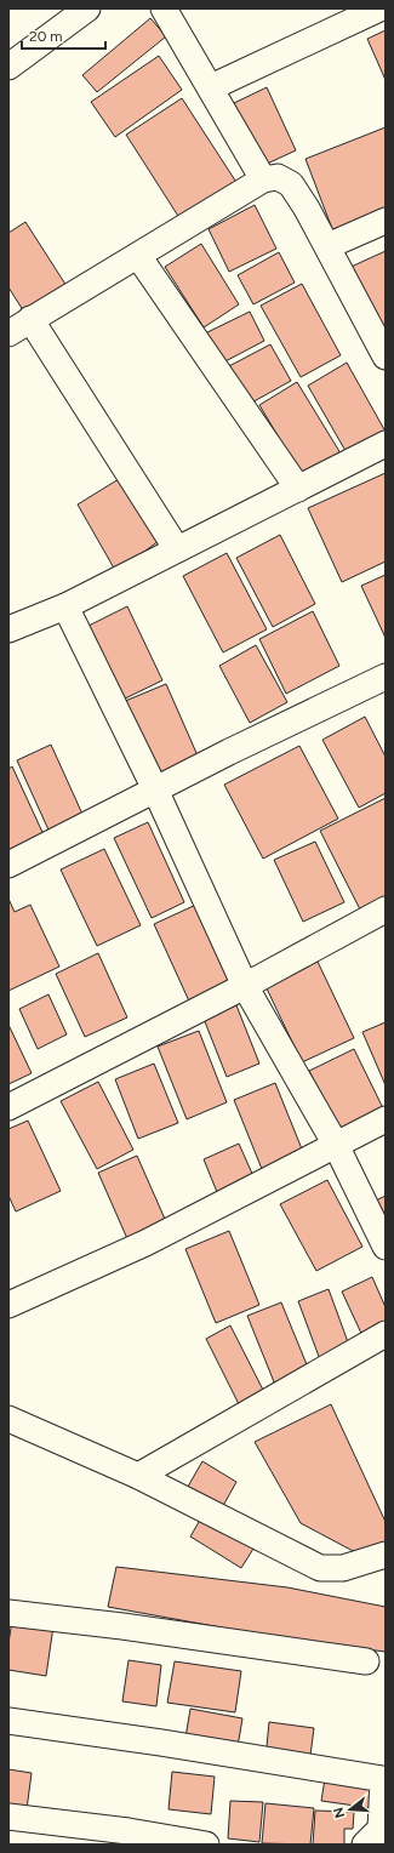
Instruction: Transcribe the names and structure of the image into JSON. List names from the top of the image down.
{
  "scale_bar": "20 m",
  "north": "left"
}
